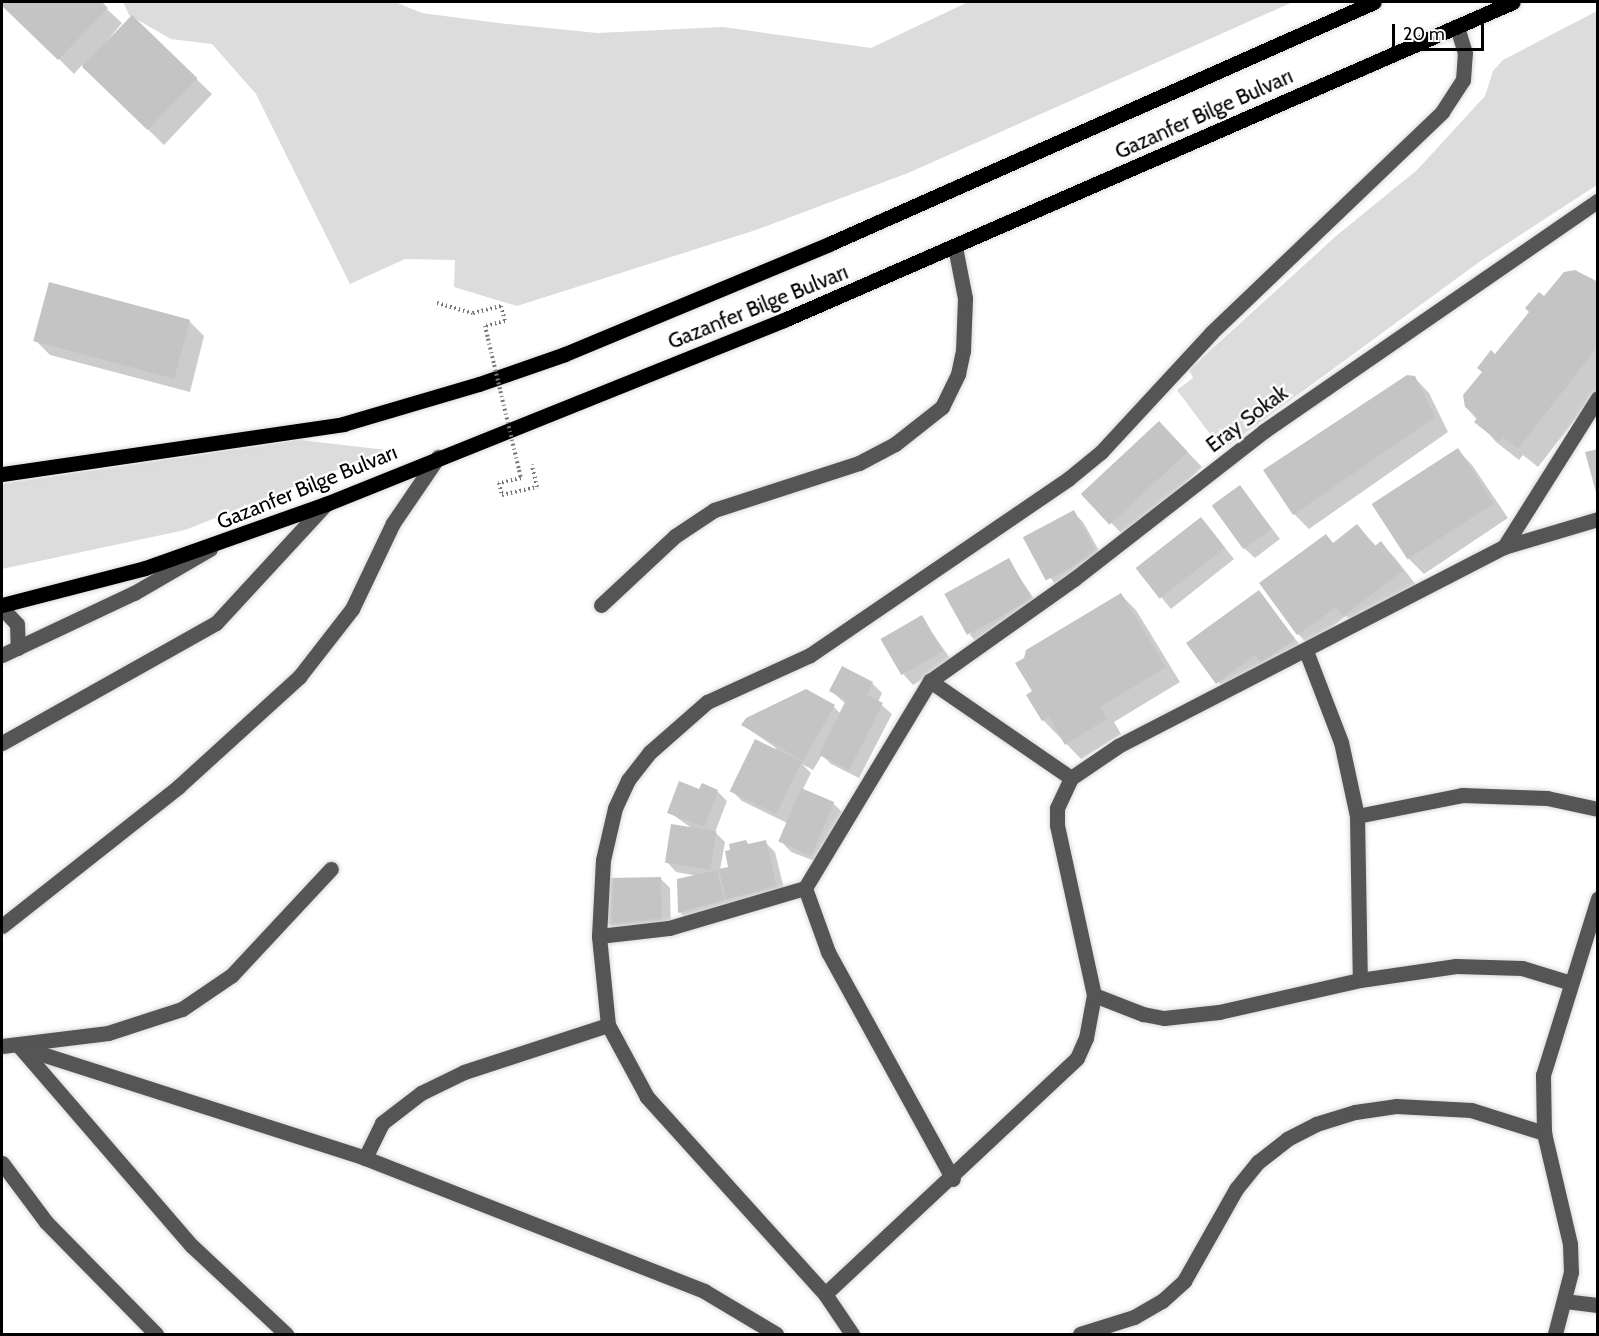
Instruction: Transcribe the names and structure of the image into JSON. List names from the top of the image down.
{
  "streets": {
    "main road": ["Gazanfer Bilge Bulvarı"],
    "street": ["Eray Sokak"]
  },
  "scale_bar": "20 m"
}
